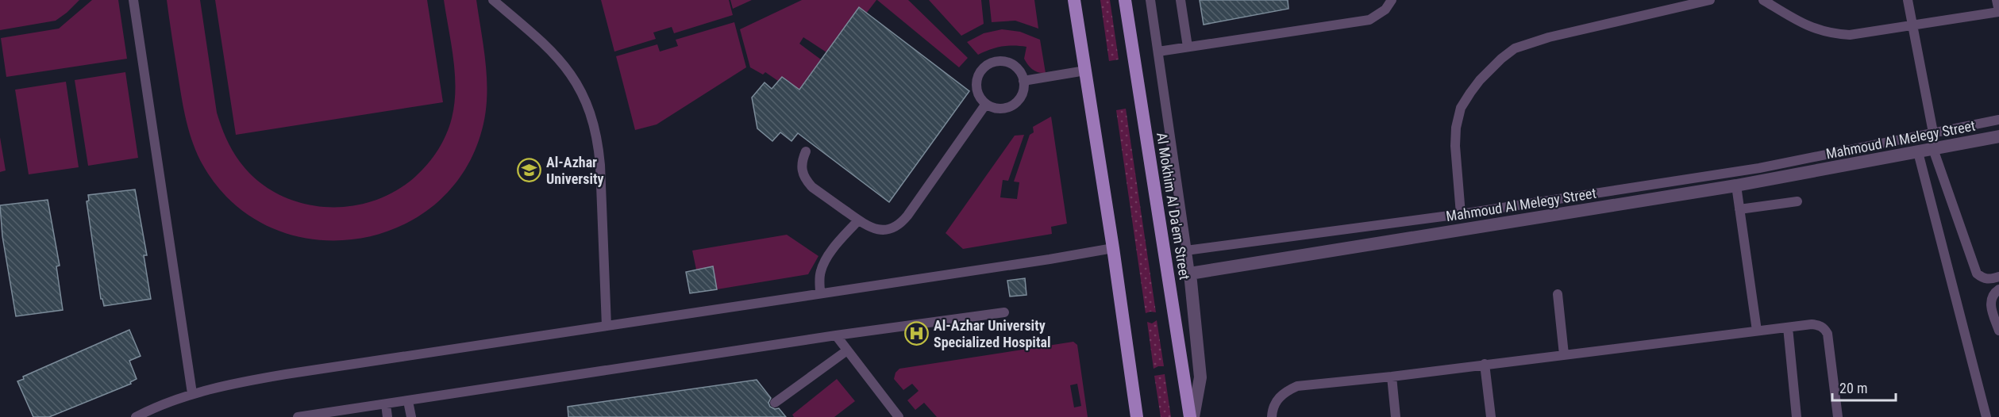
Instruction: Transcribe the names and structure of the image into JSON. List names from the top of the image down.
{
  "streets": {
    "main road": ["Al Mokhim Al Da'em Street"],
    "street": ["Mahmoud Al Melegy Street"]
  },
  "places": {
    "school or university": ["Al-Azhar University"],
    "hospital": ["Al-Azhar University Specialized Hospital"]
  },
  "scale_bar": "20 m"
}
